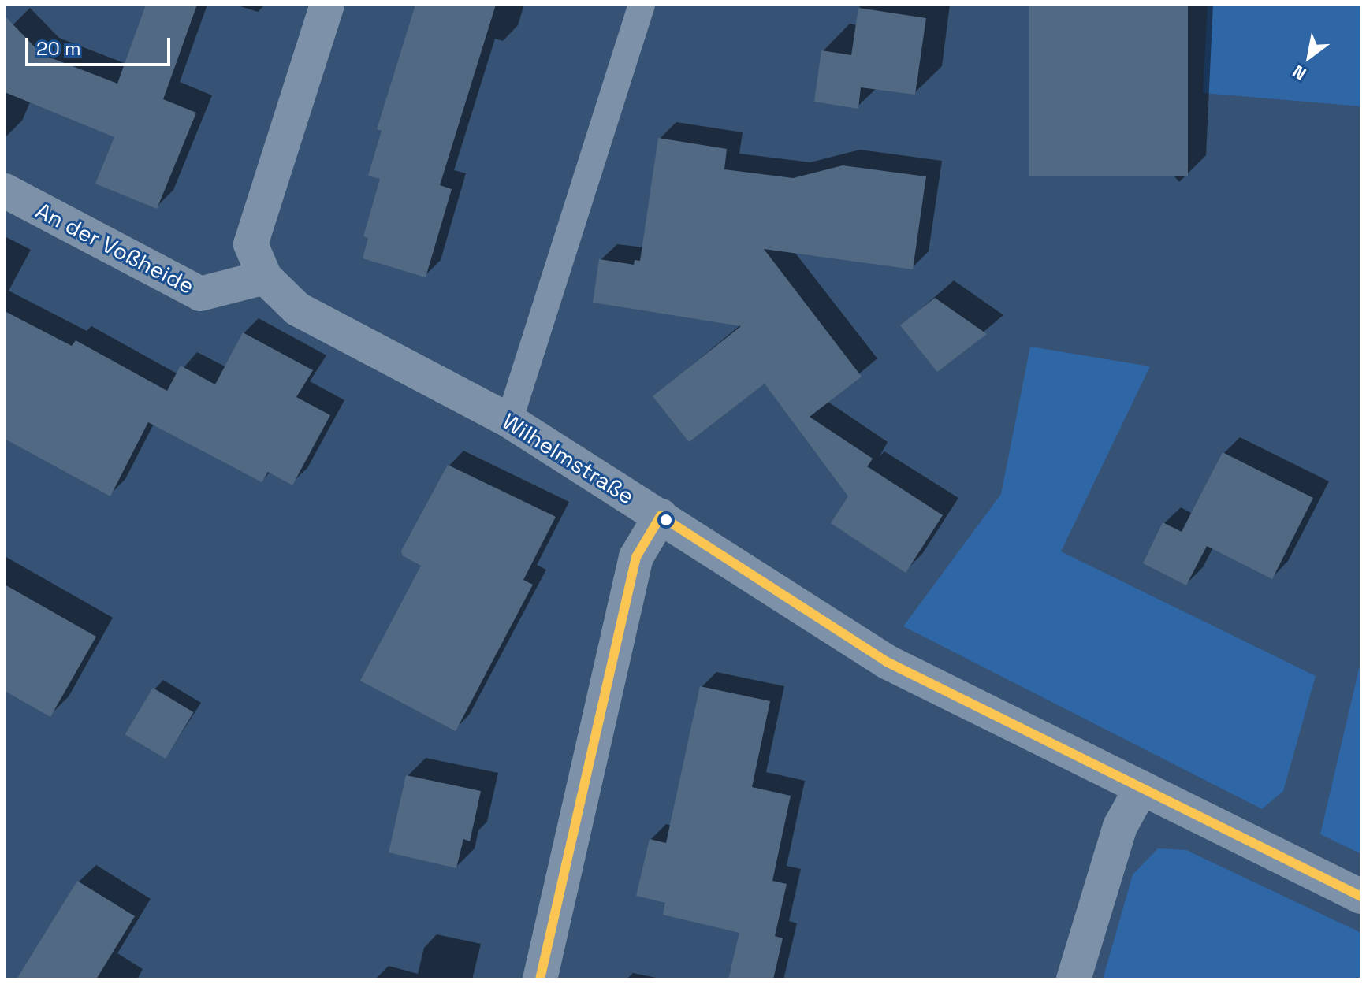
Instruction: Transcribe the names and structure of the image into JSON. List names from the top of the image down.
{
  "streets": {
    "street": ["An der Voßheide", "Wilhelmstraße"]
  },
  "crossings": [
    ["An der Voßheide", "Wilhelmstraße"]
  ],
  "scale_bar": "20 m",
  "north": "bottom left"
}
